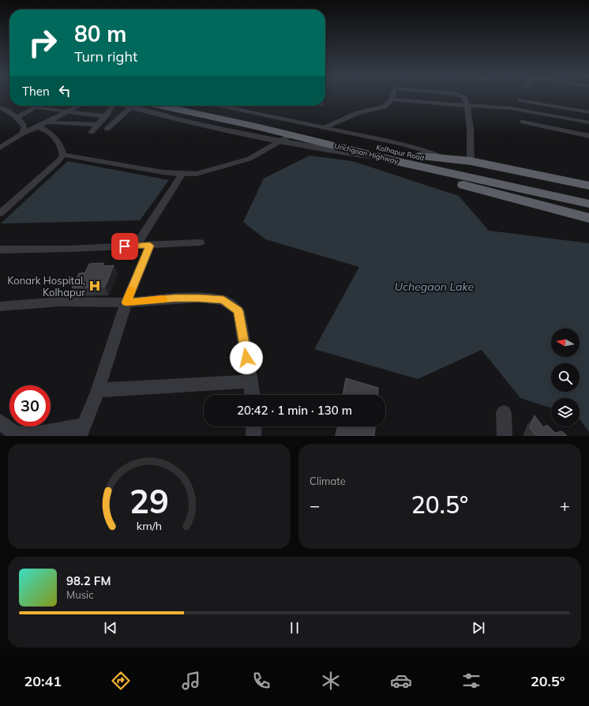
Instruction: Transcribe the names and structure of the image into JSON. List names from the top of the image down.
{
  "streets": {
    "highway": ["Kolhapur Road", "Unchgoan Highway"]
  },
  "water": ["Uchegaon Lake"],
  "places": {
    "hospital": ["Konark Hospital, Kolhapur"]
  },
  "north": "left",
  "page": {
    "turn": ["80 m", "Turn right"],
    "then": "Then",
    "limit": "30",
    "trip": "20:42 · 1 min · 130 m",
    "tile": "Climate",
    "heat": ["−", "20.5°", "+"],
    "song": ["98.2 FM", "Music"],
    "tabs": ["20:41", "20.5°"],
    "gauge": ["29", "km/h"]
  }
}
